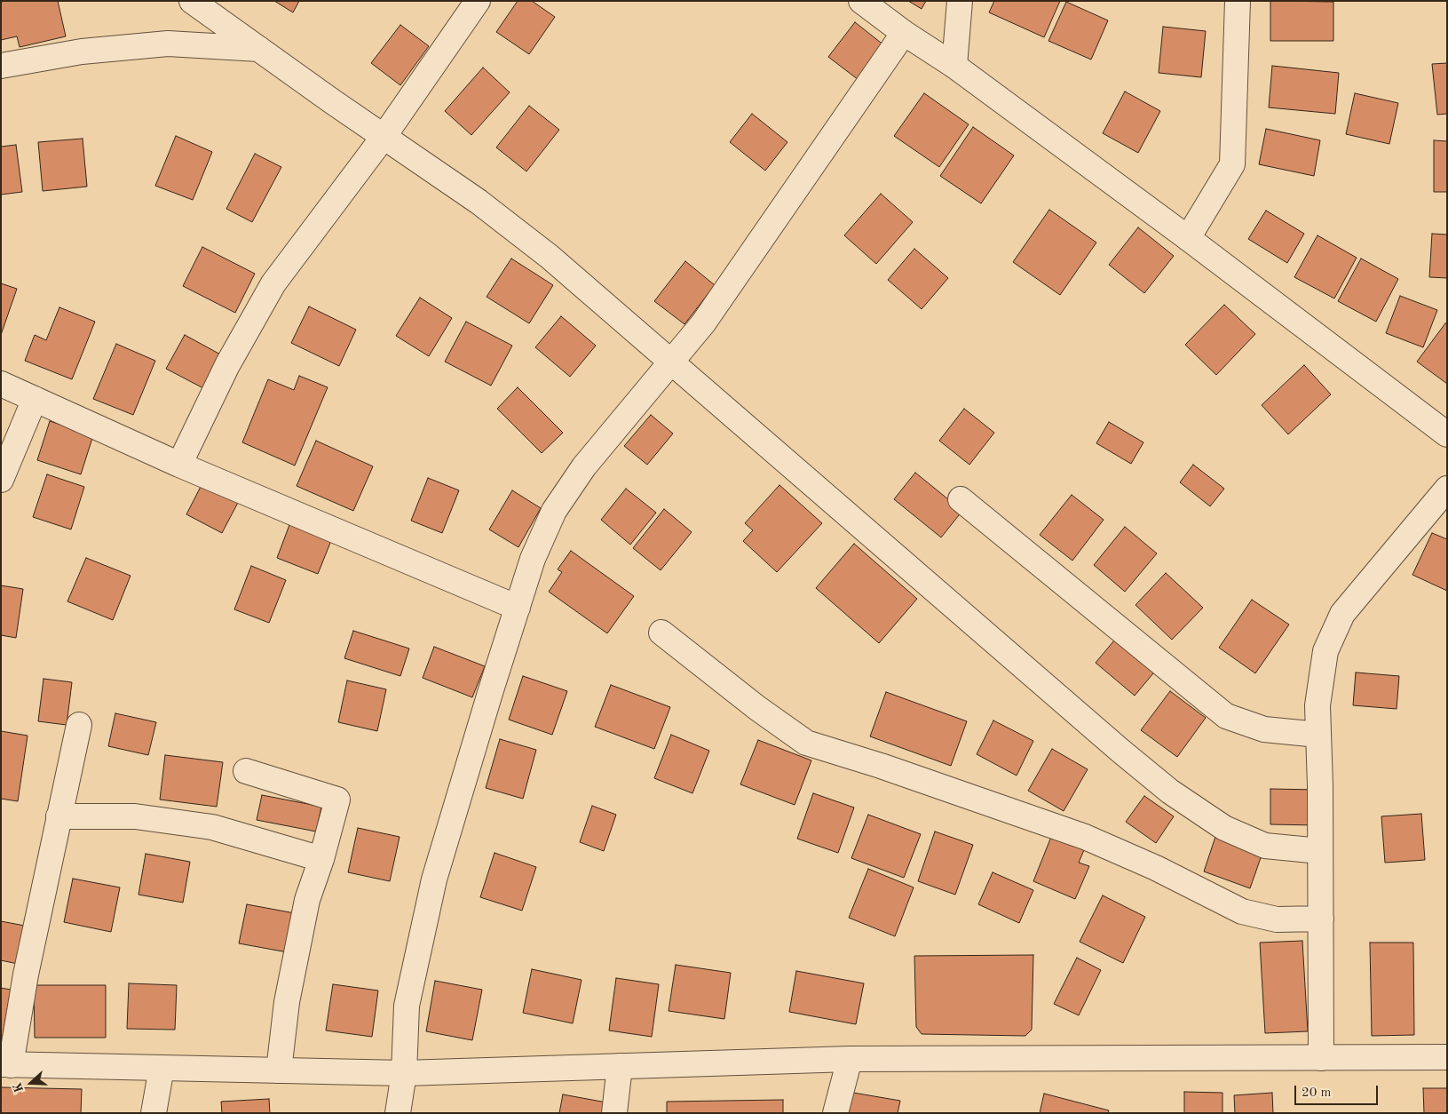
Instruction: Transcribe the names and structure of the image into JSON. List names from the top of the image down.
{
  "scale_bar": "20 m",
  "north": "left"
}
